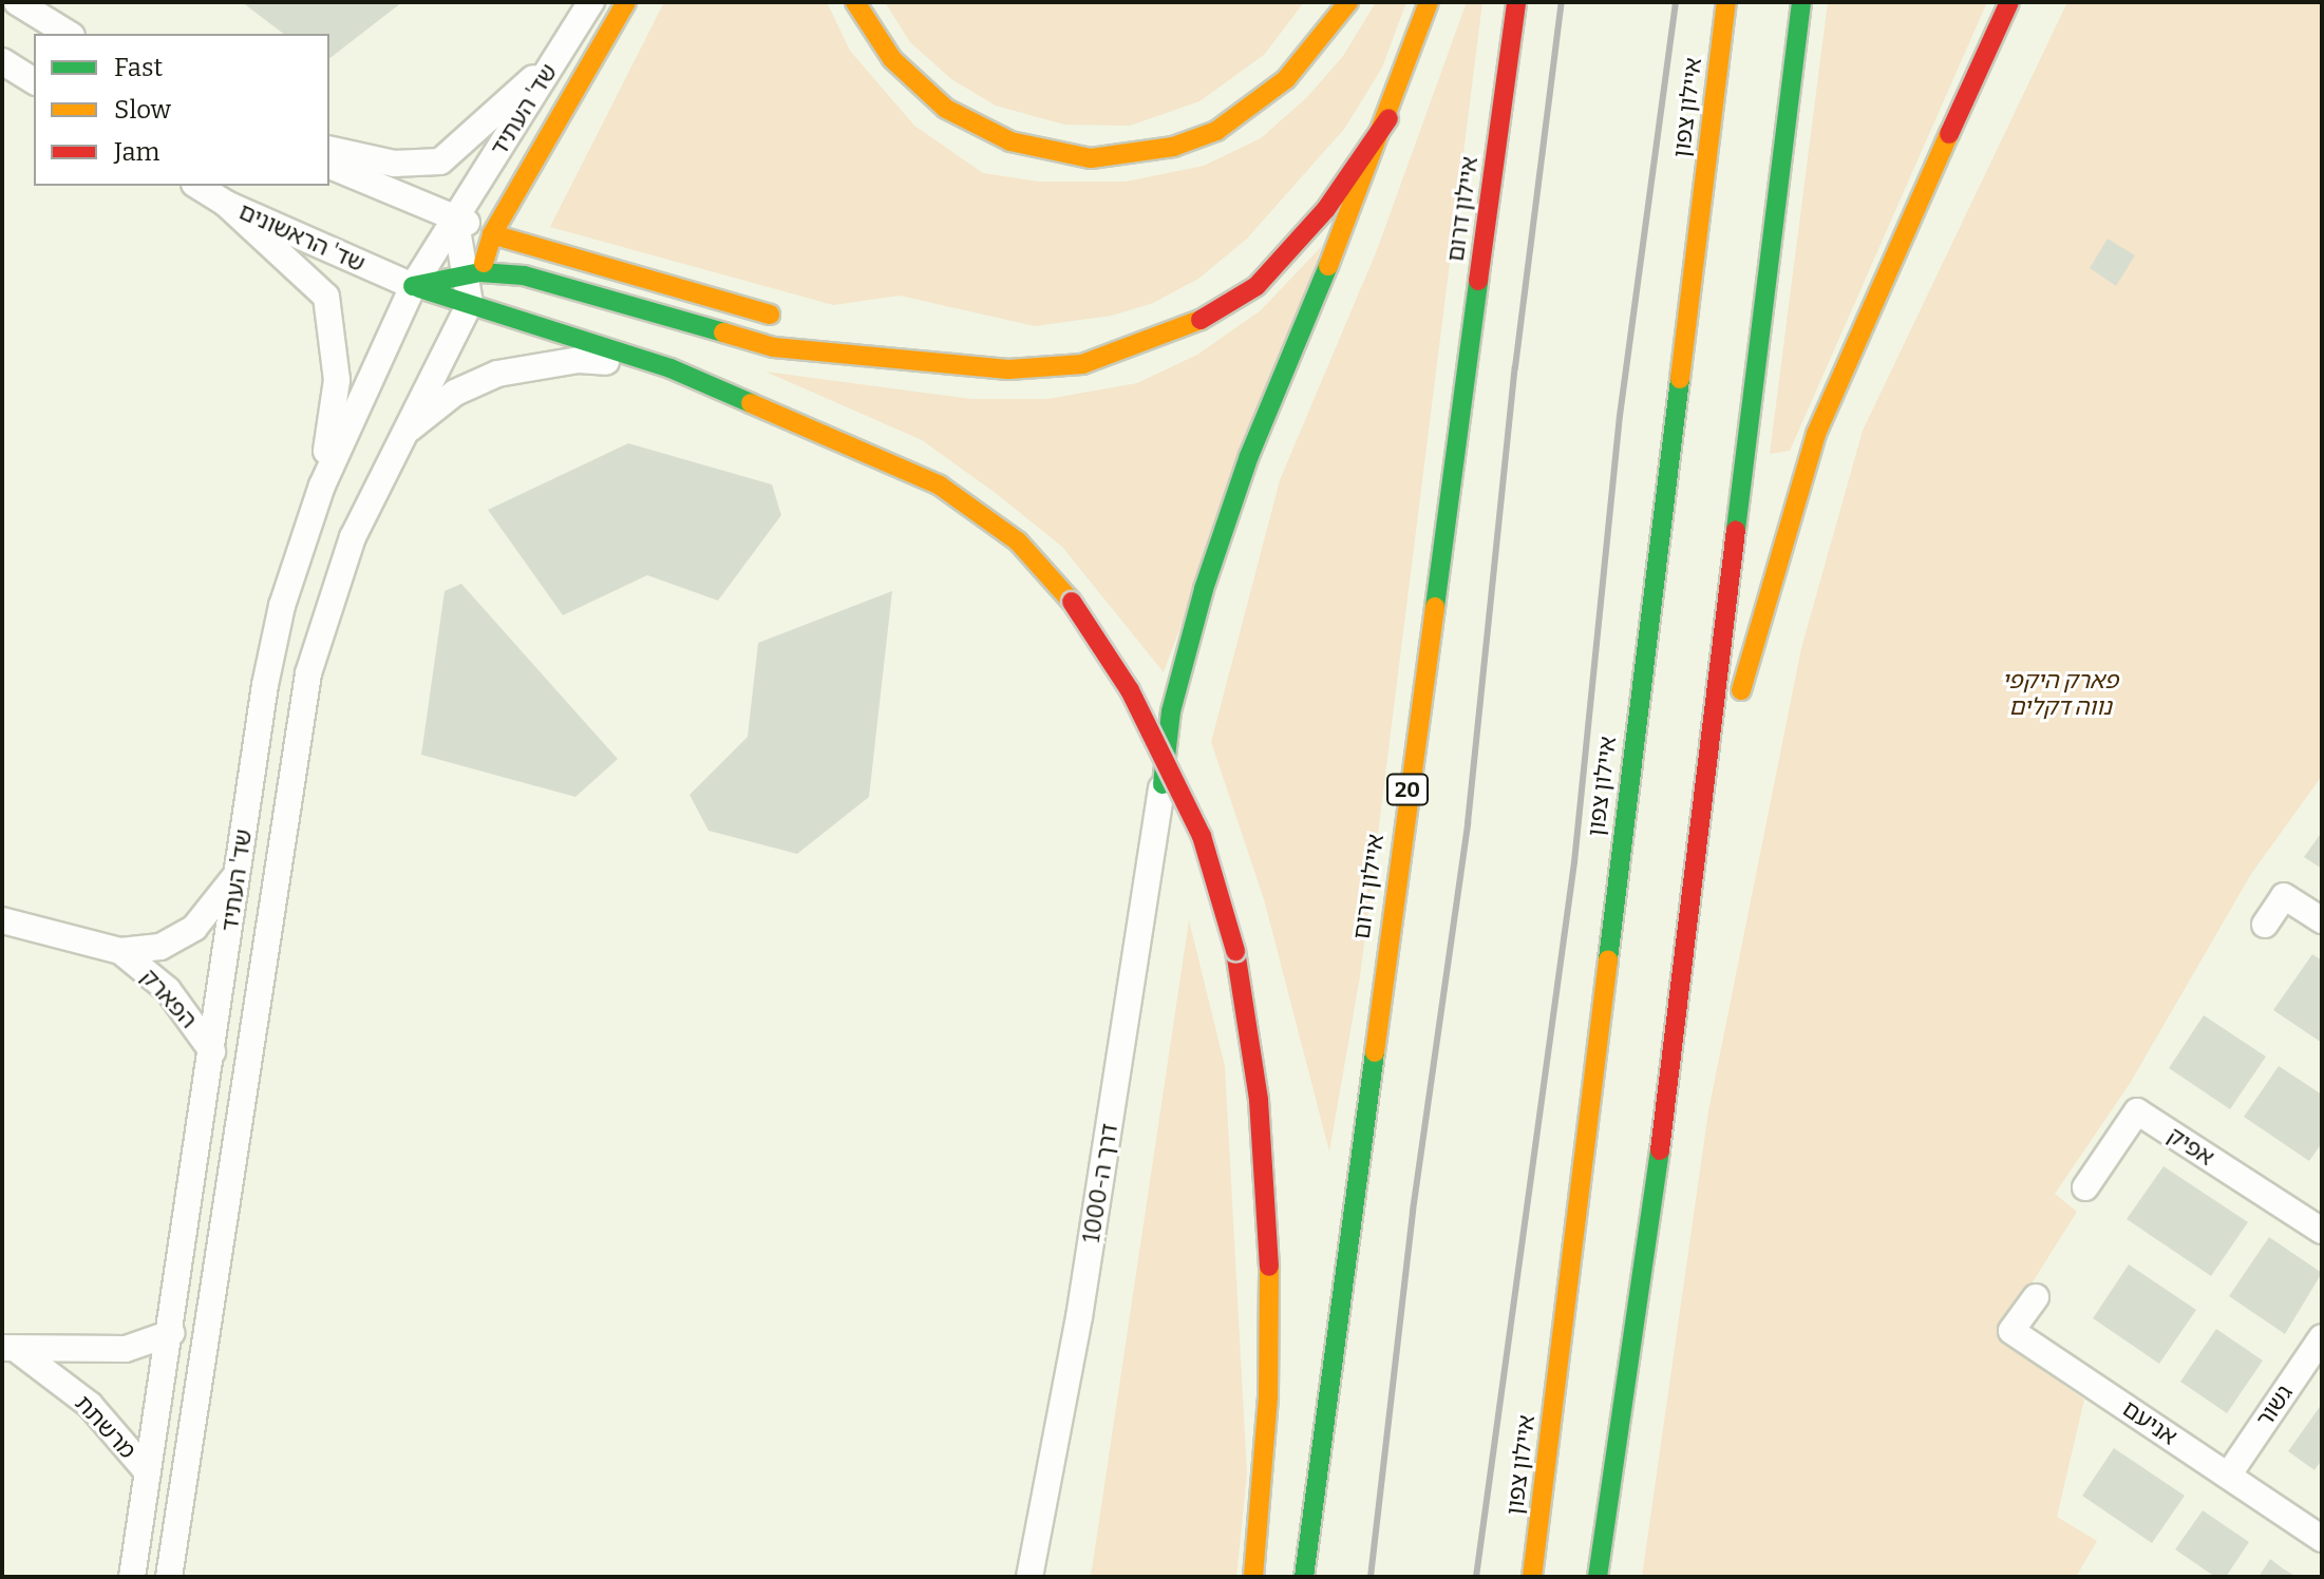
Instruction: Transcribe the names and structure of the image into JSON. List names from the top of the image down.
{
  "streets": {
    "highway": ["איילון צפון", "איילון דרום", "20"],
    "street": [
      "שד' העתיד",
      "שד' הראשונים",
      "הפארק",
      "אפיק",
      "דרך ה-1000",
      "גשור",
      "אניעם",
      "מרשתת"
    ]
  },
  "crossings": [
    ["שד' העתיד", "שד' הראשונים"],
    ["שד' העתיד", "הפארק"],
    ["שד' העתיד", "מרשתת"],
    ["גשור", "אניעם"]
  ],
  "parks": ["פארק היקפי נווה דקלים"],
  "legend": ["Fast", "Slow", "Jam"]
}
